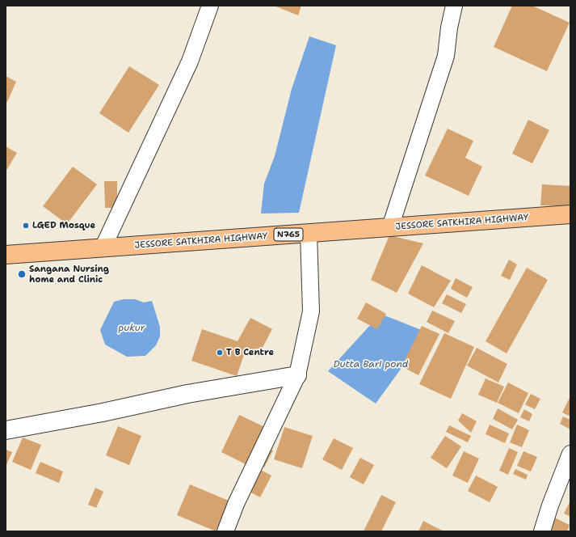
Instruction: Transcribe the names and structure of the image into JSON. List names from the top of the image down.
{
  "streets": {
    "highway": ["JESSORE SATKHIRA HIGHWAY", "N765"]
  },
  "water": ["pukur", "Dutta Bari pond"],
  "places": ["LGED Mosque", "Sangana Nursing home and Clinic", "T B Centre"]
}
